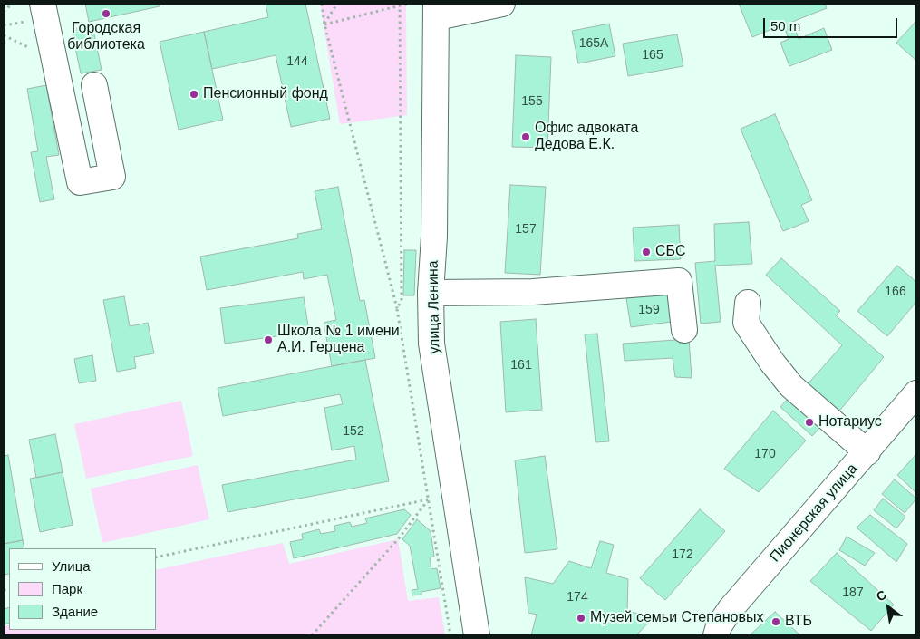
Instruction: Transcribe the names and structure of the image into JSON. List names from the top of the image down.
{
  "streets": {
    "main road": ["улица Ленина", "Пионерская улица"]
  },
  "places": [
    "Городская библиотека",
    "Пенсионный фонд",
    "Офис адвоката Дедова Е.К.",
    "СБС",
    "Школа № 1 имени А.И. Герцена",
    "Нотариус",
    "Музей семьи Степановых",
    "ВТБ"
  ],
  "house_numbers": [
    "165А",
    "165",
    "144",
    "155",
    "157",
    "166",
    "159",
    "161",
    "152",
    "170",
    "172",
    "187",
    "174"
  ],
  "legend": ["Улица", "Парк", "Здание"],
  "scale_bar": "50 m",
  "north": "top left"
}
